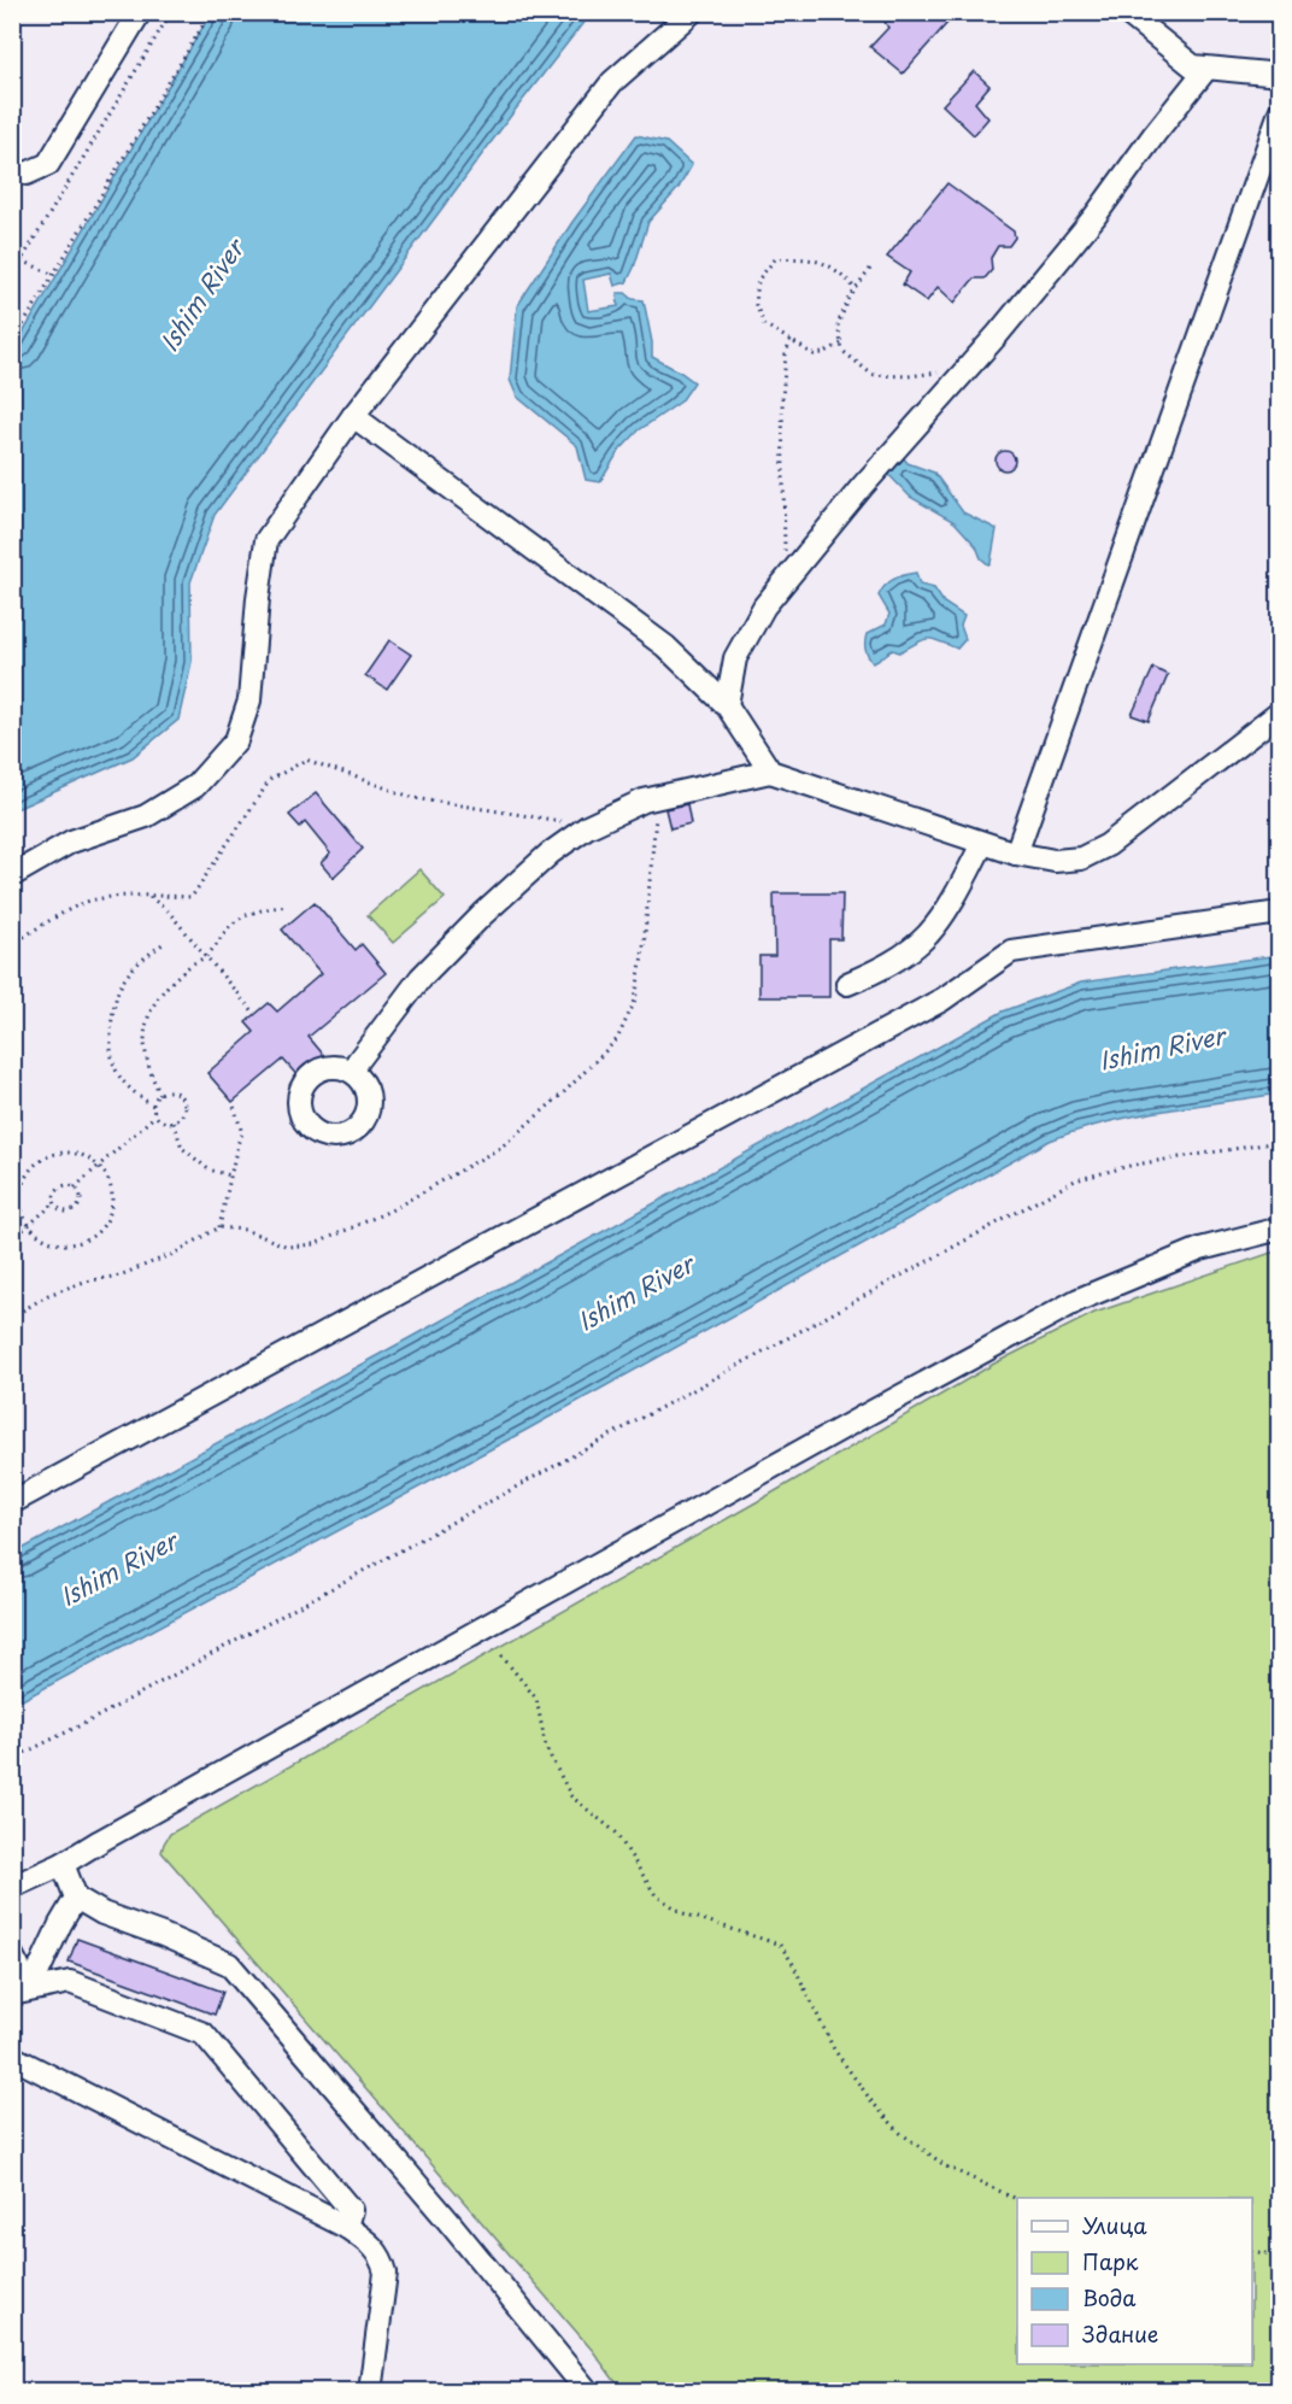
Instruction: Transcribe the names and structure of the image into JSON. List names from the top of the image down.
{
  "water": ["Ishim River"],
  "legend": [
    "Улица",
    "Парк",
    "Вода",
    "Здание"
  ]
}
